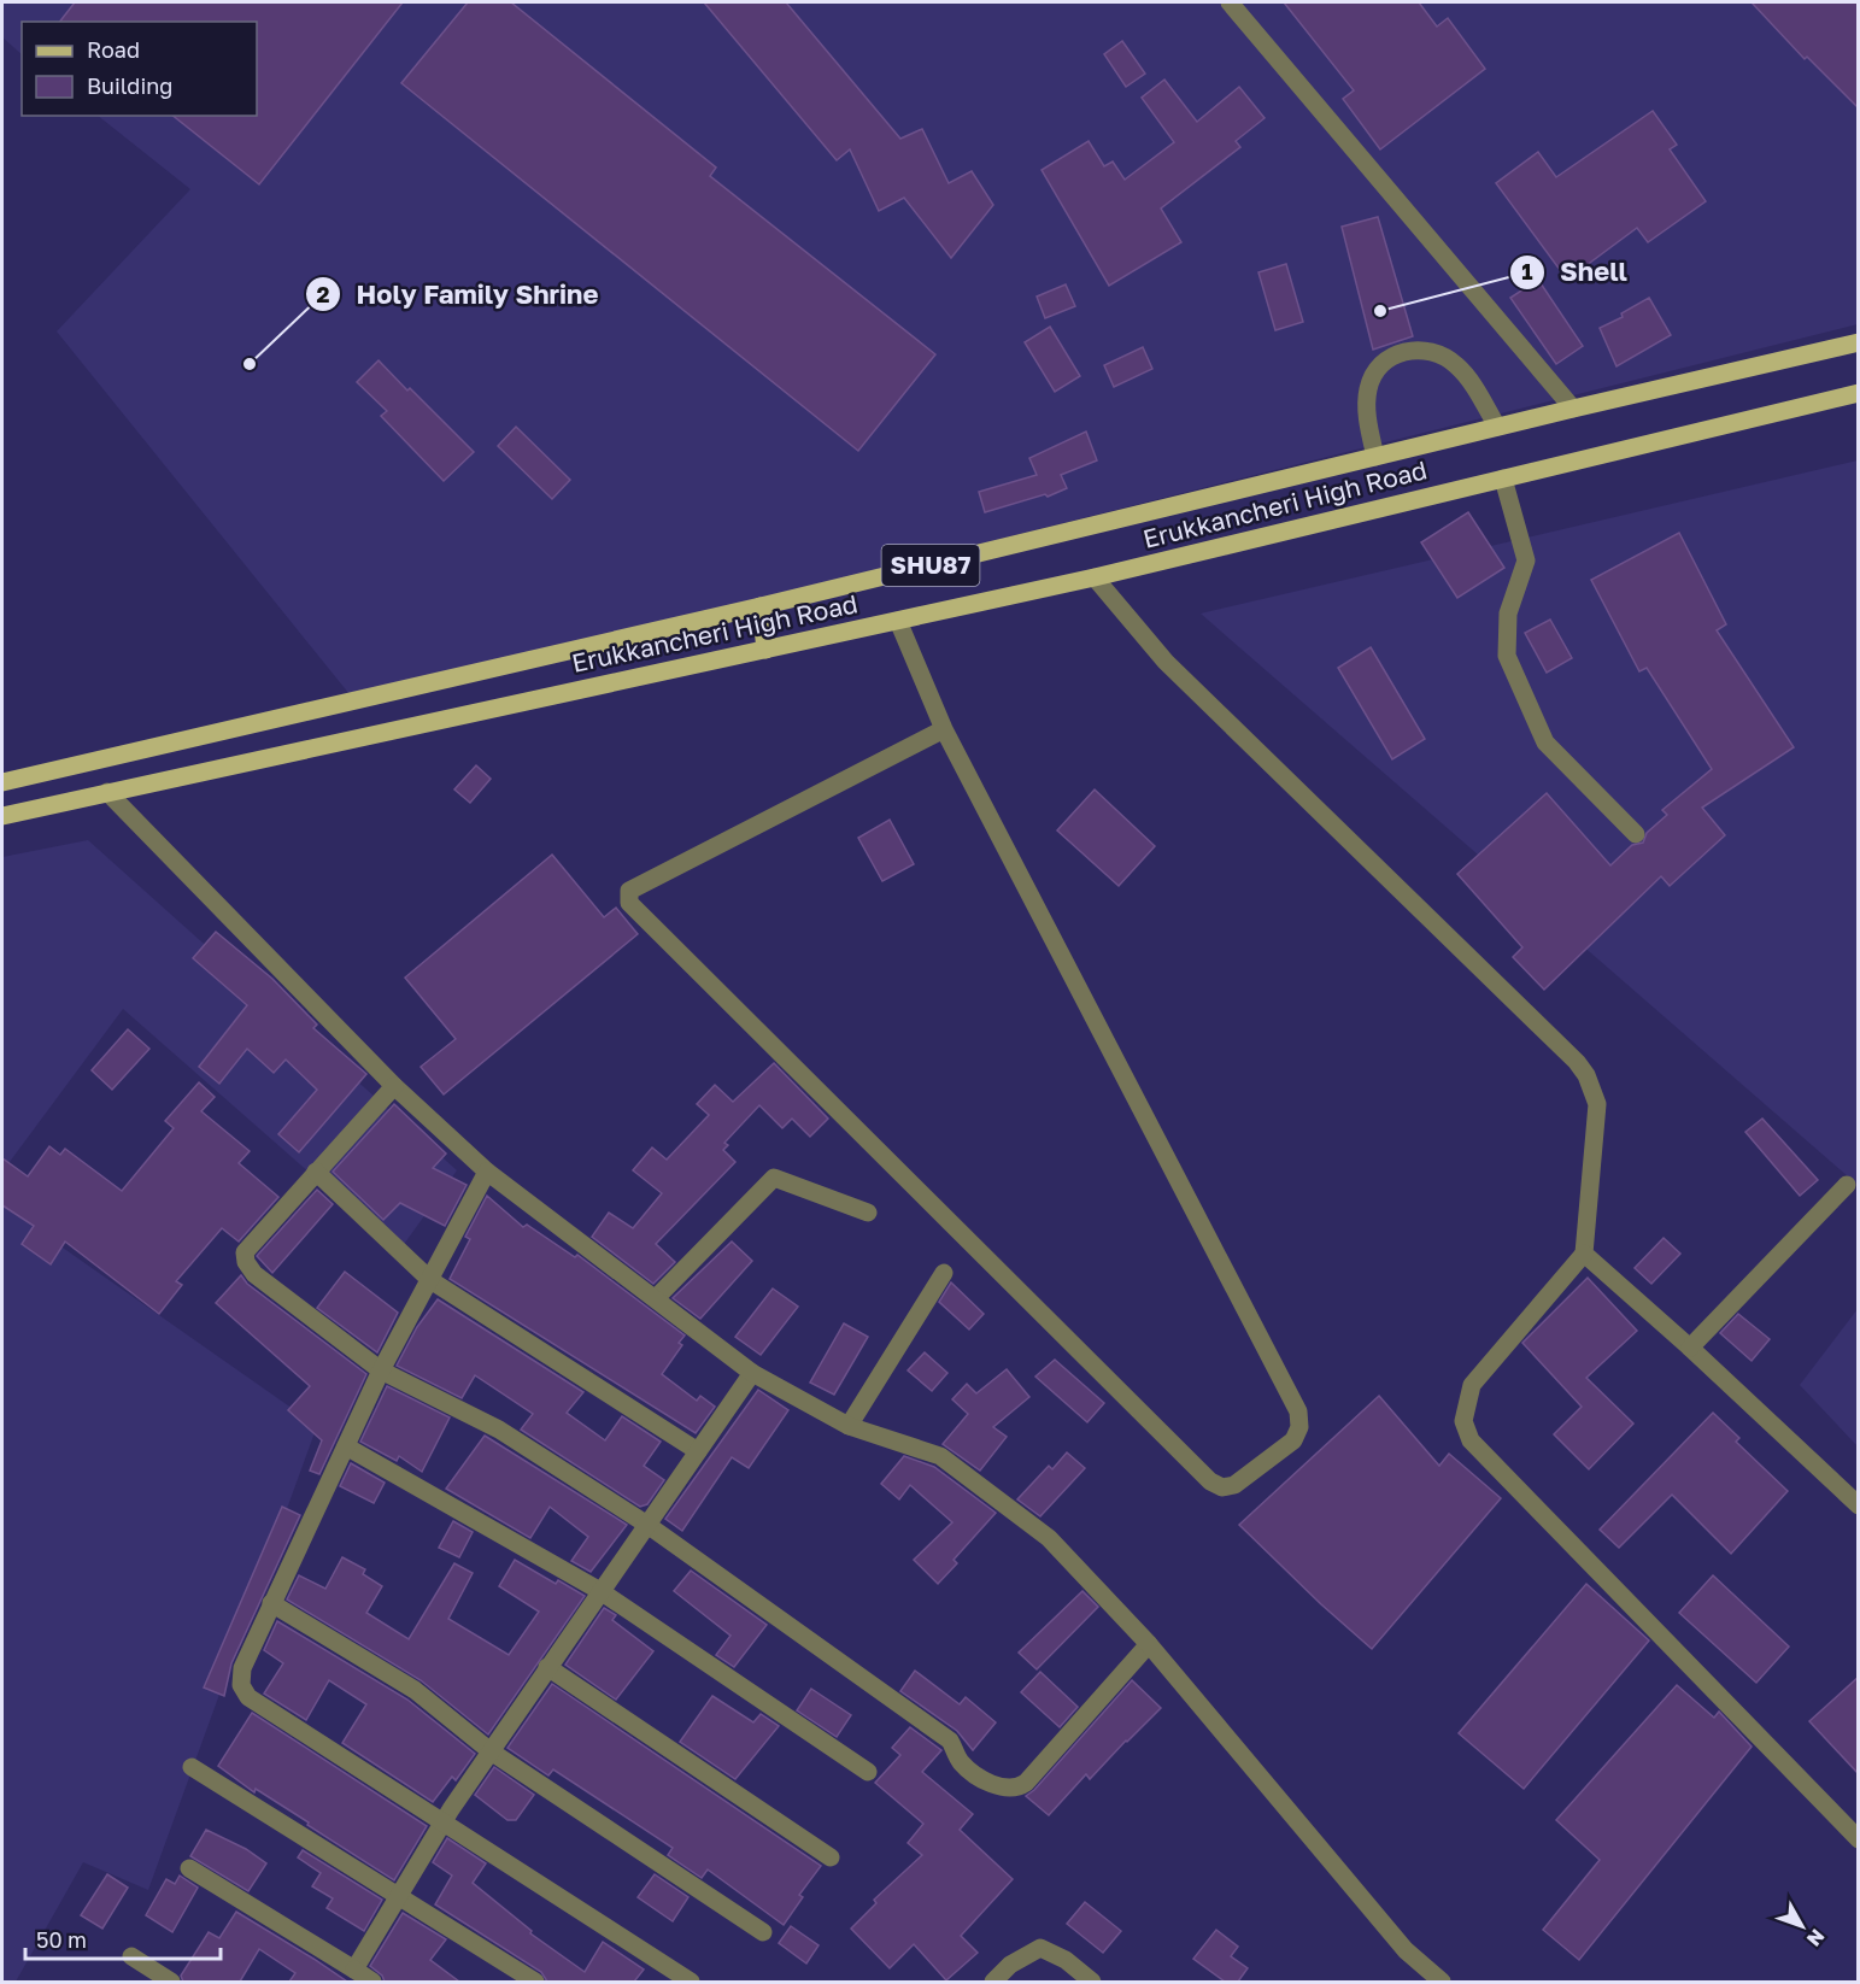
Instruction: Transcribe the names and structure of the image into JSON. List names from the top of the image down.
{
  "streets": {
    "main road": ["Erukkancheri High Road", "SHU87"]
  },
  "places": ["Shell", "Holy Family Shrine"],
  "legend": ["Road", "Building"],
  "scale_bar": "50 m",
  "north": "bottom right"
}
